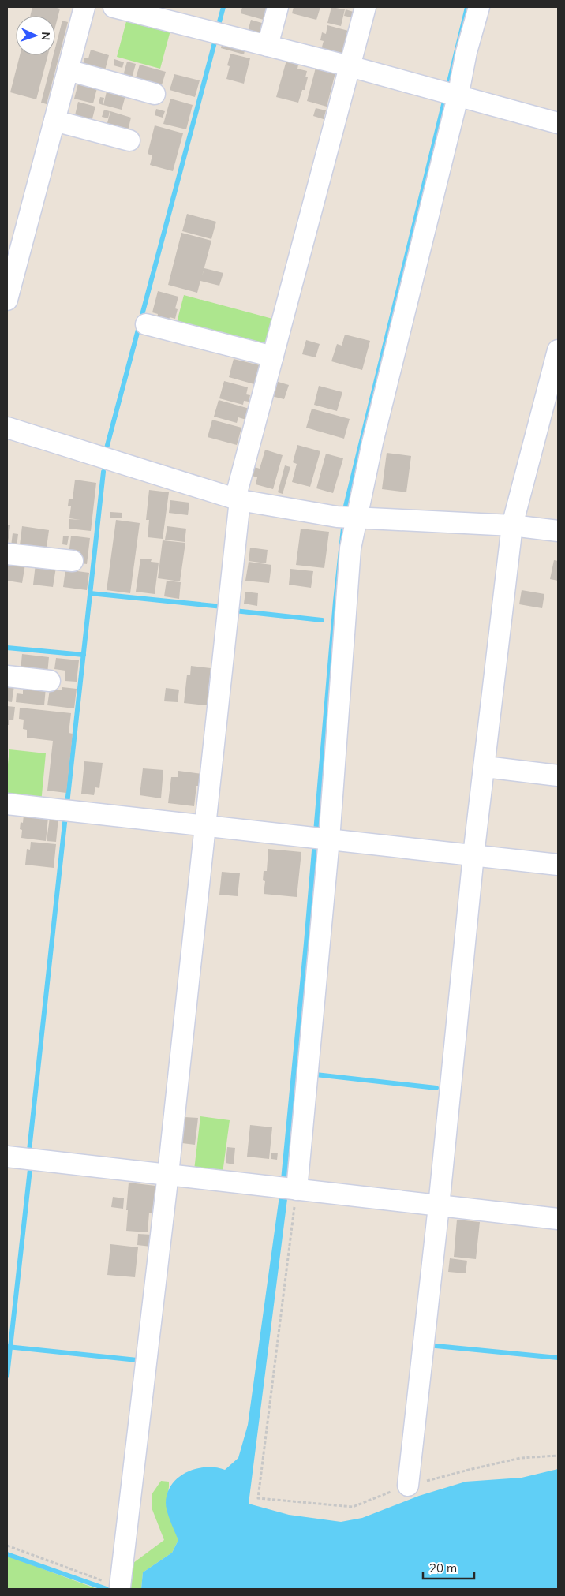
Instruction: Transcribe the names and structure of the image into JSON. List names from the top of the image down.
{
  "scale_bar": "20 m",
  "north": "right"
}
